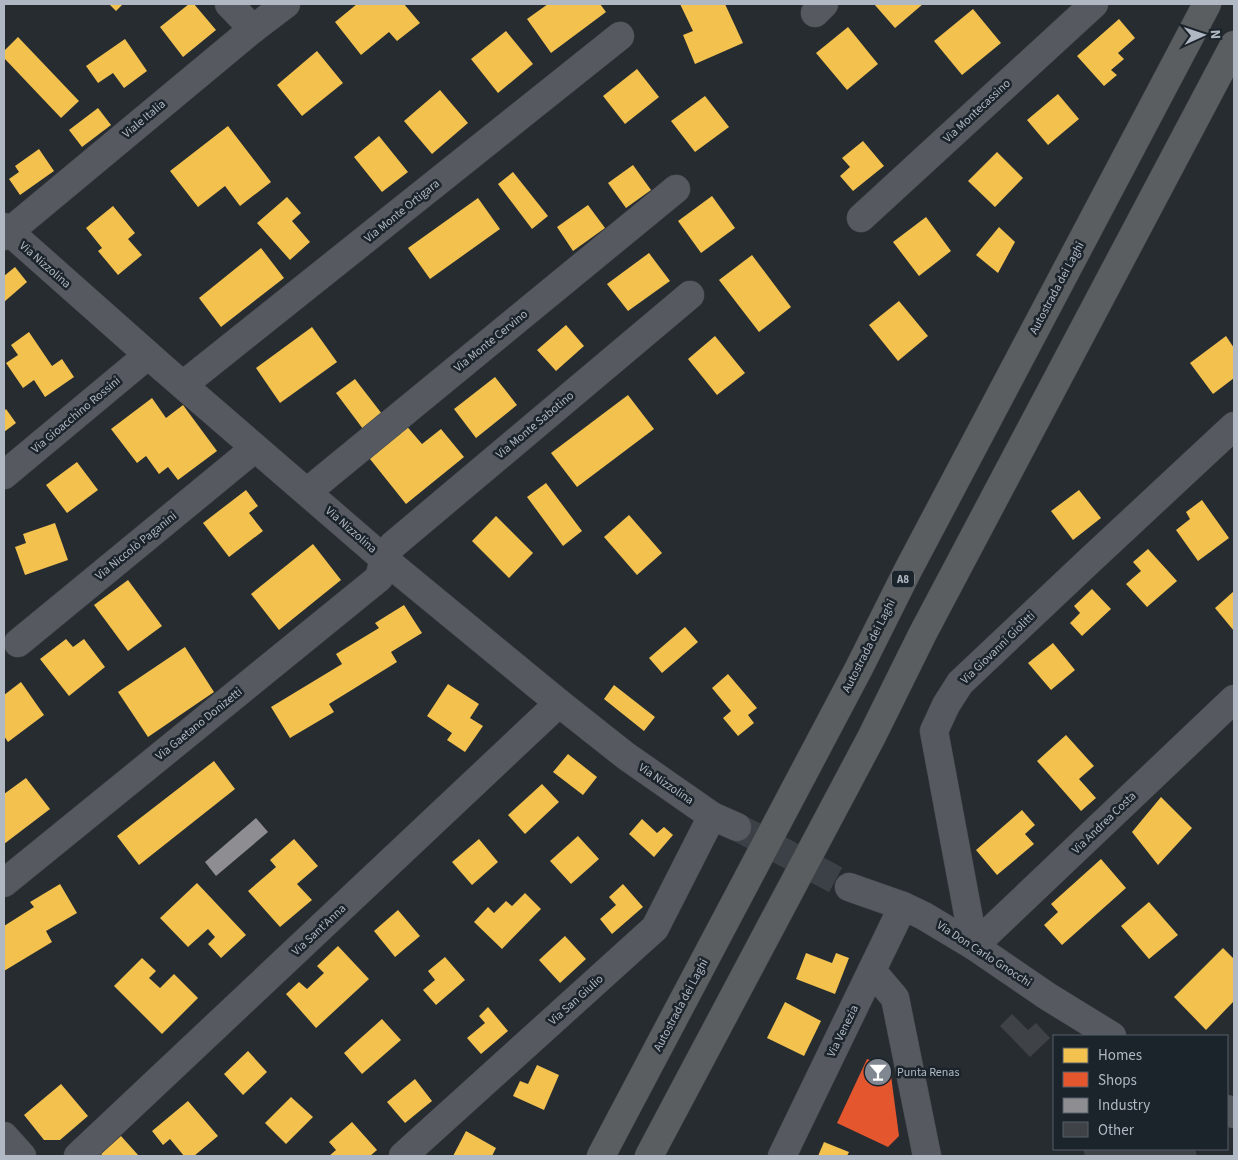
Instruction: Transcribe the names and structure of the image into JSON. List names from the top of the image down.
{
  "streets": {
    "highway": ["Autostrada dei Laghi", "A8"],
    "street": [
      "Via Montecassino",
      "Viale Italia",
      "Via Monte Ortigara",
      "Via Nizzolina",
      "Via Monte Cervino",
      "Via Gioacchino Rossini",
      "Via Monte Sabotino",
      "Via Niccolò Paganini",
      "Via Giovanni Giolitti",
      "Via Gaetano Donizetti",
      "Via Andrea Costa",
      "Via Sant'Anna",
      "Via Don Carlo Gnocchi",
      "Via San Giulio",
      "Via Venezia"
    ]
  },
  "crossings": [
    ["Viale Italia", "Via Nizzolina"],
    ["Via Monte Ortigara", "Via Nizzolina"],
    ["Via Nizzolina", "Via Monte Cervino"],
    ["Via Nizzolina", "Via Gioacchino Rossini"],
    ["Via Nizzolina", "Via Monte Sabotino"],
    ["Via Nizzolina", "Via Niccolò Paganini"],
    ["Via Nizzolina", "Via Gaetano Donizetti"],
    ["Via Nizzolina", "Via Sant'Anna"],
    ["Via Nizzolina", "Via San Giulio"],
    ["Via Monte Sabotino", "Via Gaetano Donizetti"],
    ["Via Giovanni Giolitti", "Via Andrea Costa"],
    ["Via Giovanni Giolitti", "Via Don Carlo Gnocchi"],
    ["Via Andrea Costa", "Via Don Carlo Gnocchi"],
    ["Via Don Carlo Gnocchi", "Via Venezia"]
  ],
  "places": {
    "bar": ["Punta Renas"]
  },
  "legend": [
    "Homes",
    "Shops",
    "Industry",
    "Other"
  ],
  "north": "right"
}
